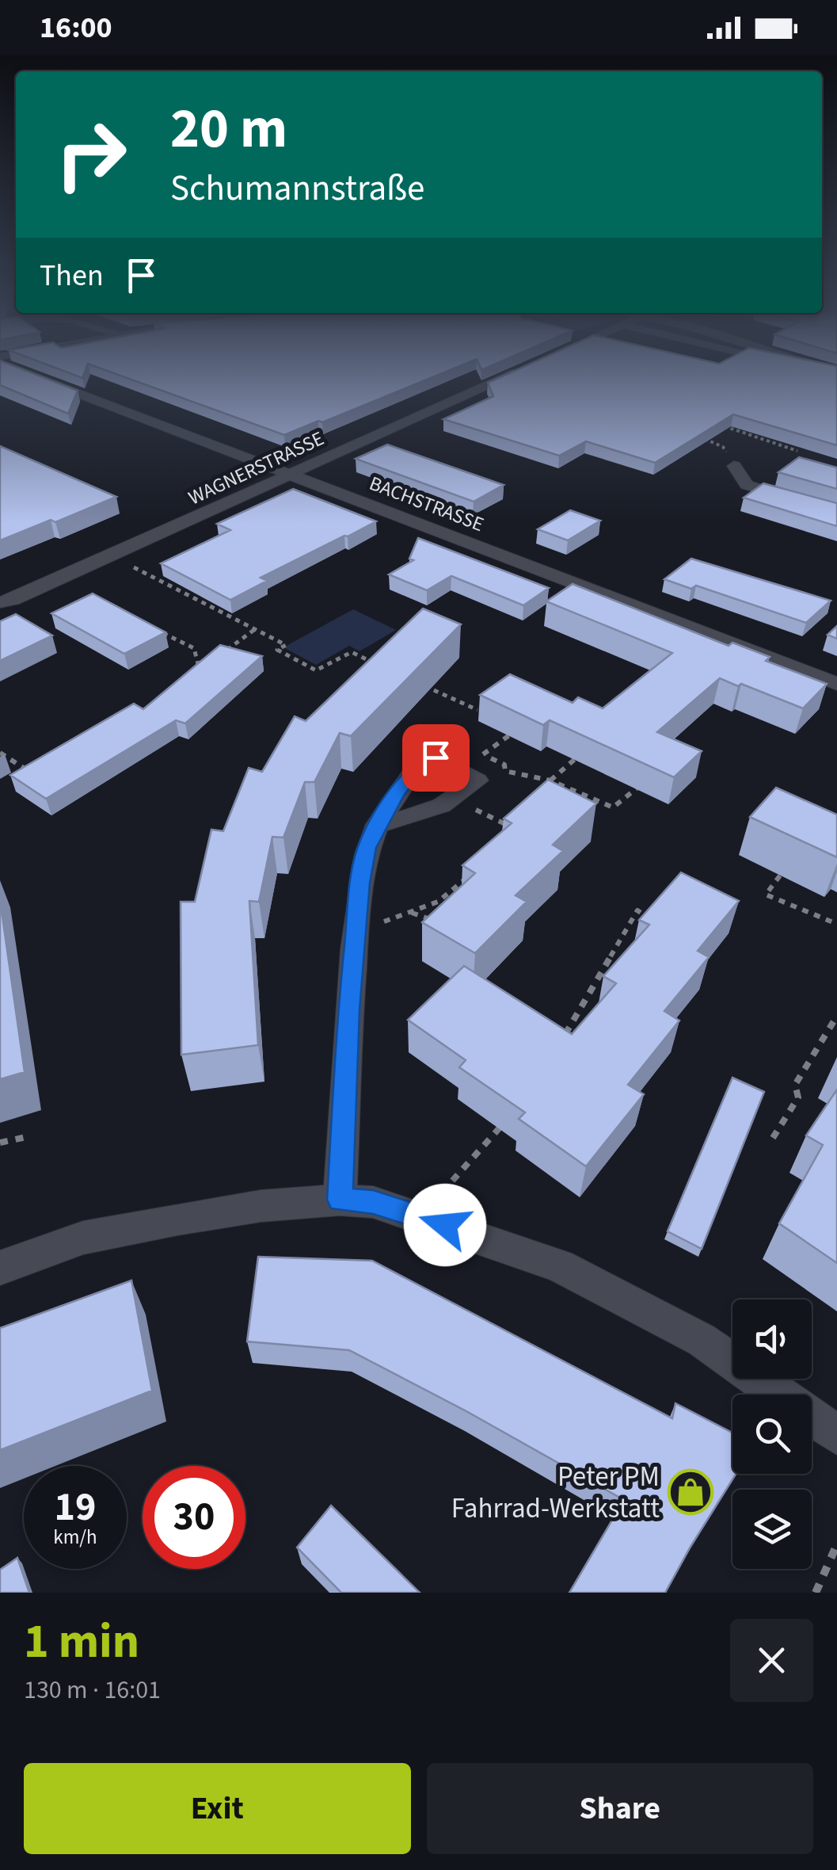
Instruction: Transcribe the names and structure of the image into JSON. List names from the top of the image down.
{
  "streets": {
    "street": ["WAGNERSTRASSE", "BACHSTRASSE"]
  },
  "crossings": [
    ["WAGNERSTRASSE", "BACHSTRASSE"]
  ],
  "places": {
    "shop": ["Peter PM Fahrrad-Werkstatt"]
  },
  "page": {
    "status": "16:00",
    "turn": ["20 m", "Schumannstraße"],
    "then": "Then",
    "speed": "19 km/h",
    "limit": "30",
    "heading": ["1 min", "130 m · 16:01"],
    "buttons": ["Exit", "Share"]
  }
}
